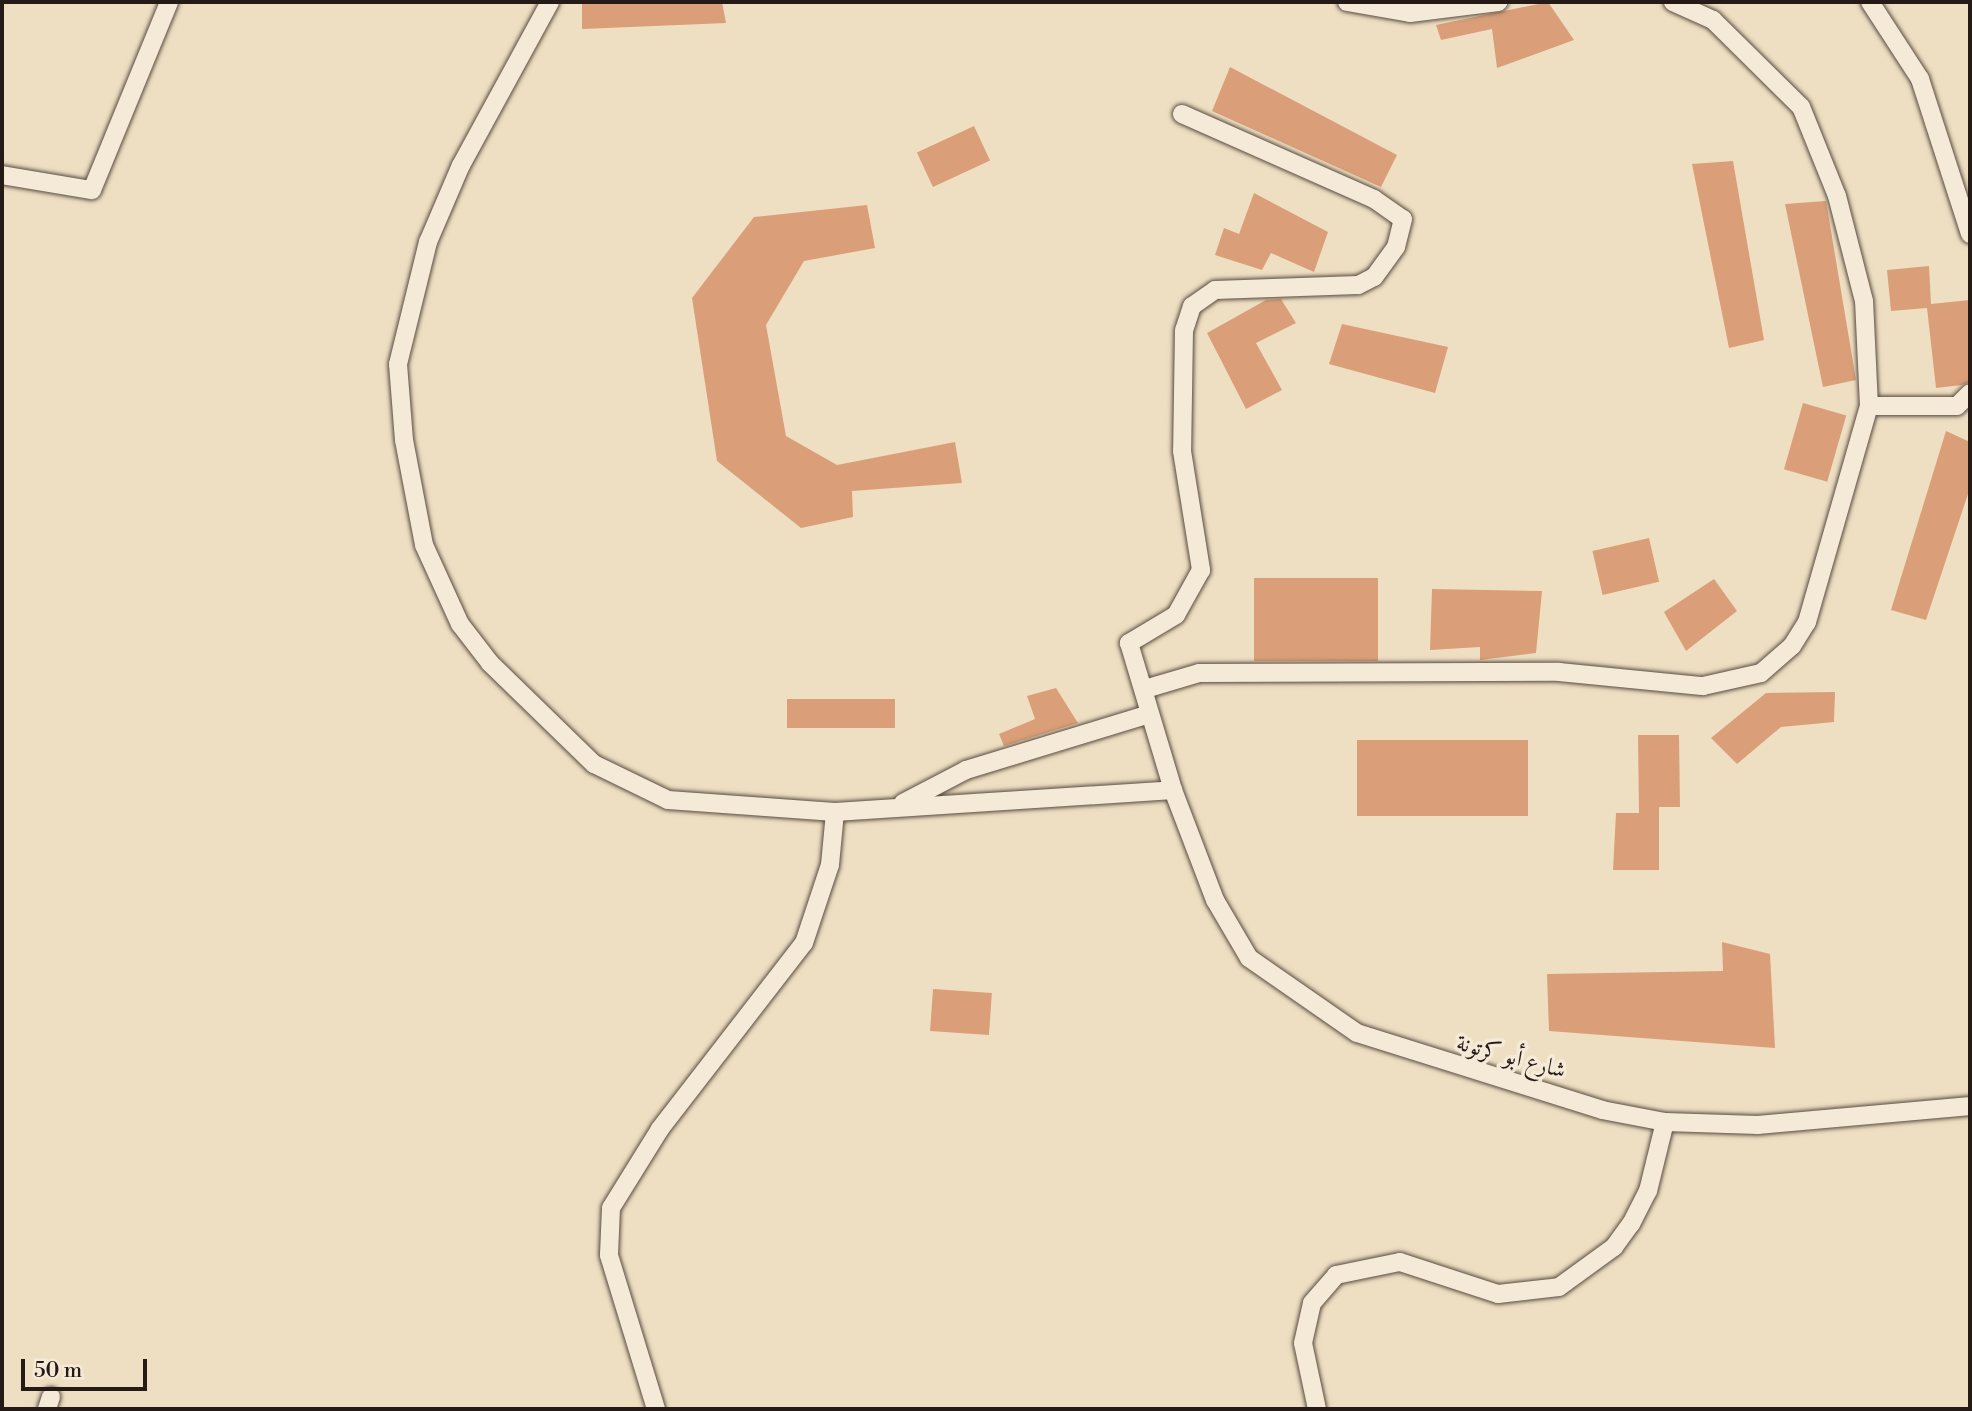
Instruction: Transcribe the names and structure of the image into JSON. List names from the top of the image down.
{
  "streets": {
    "street": ["شارع أبو كرتونة"]
  },
  "scale_bar": "50 m"
}
